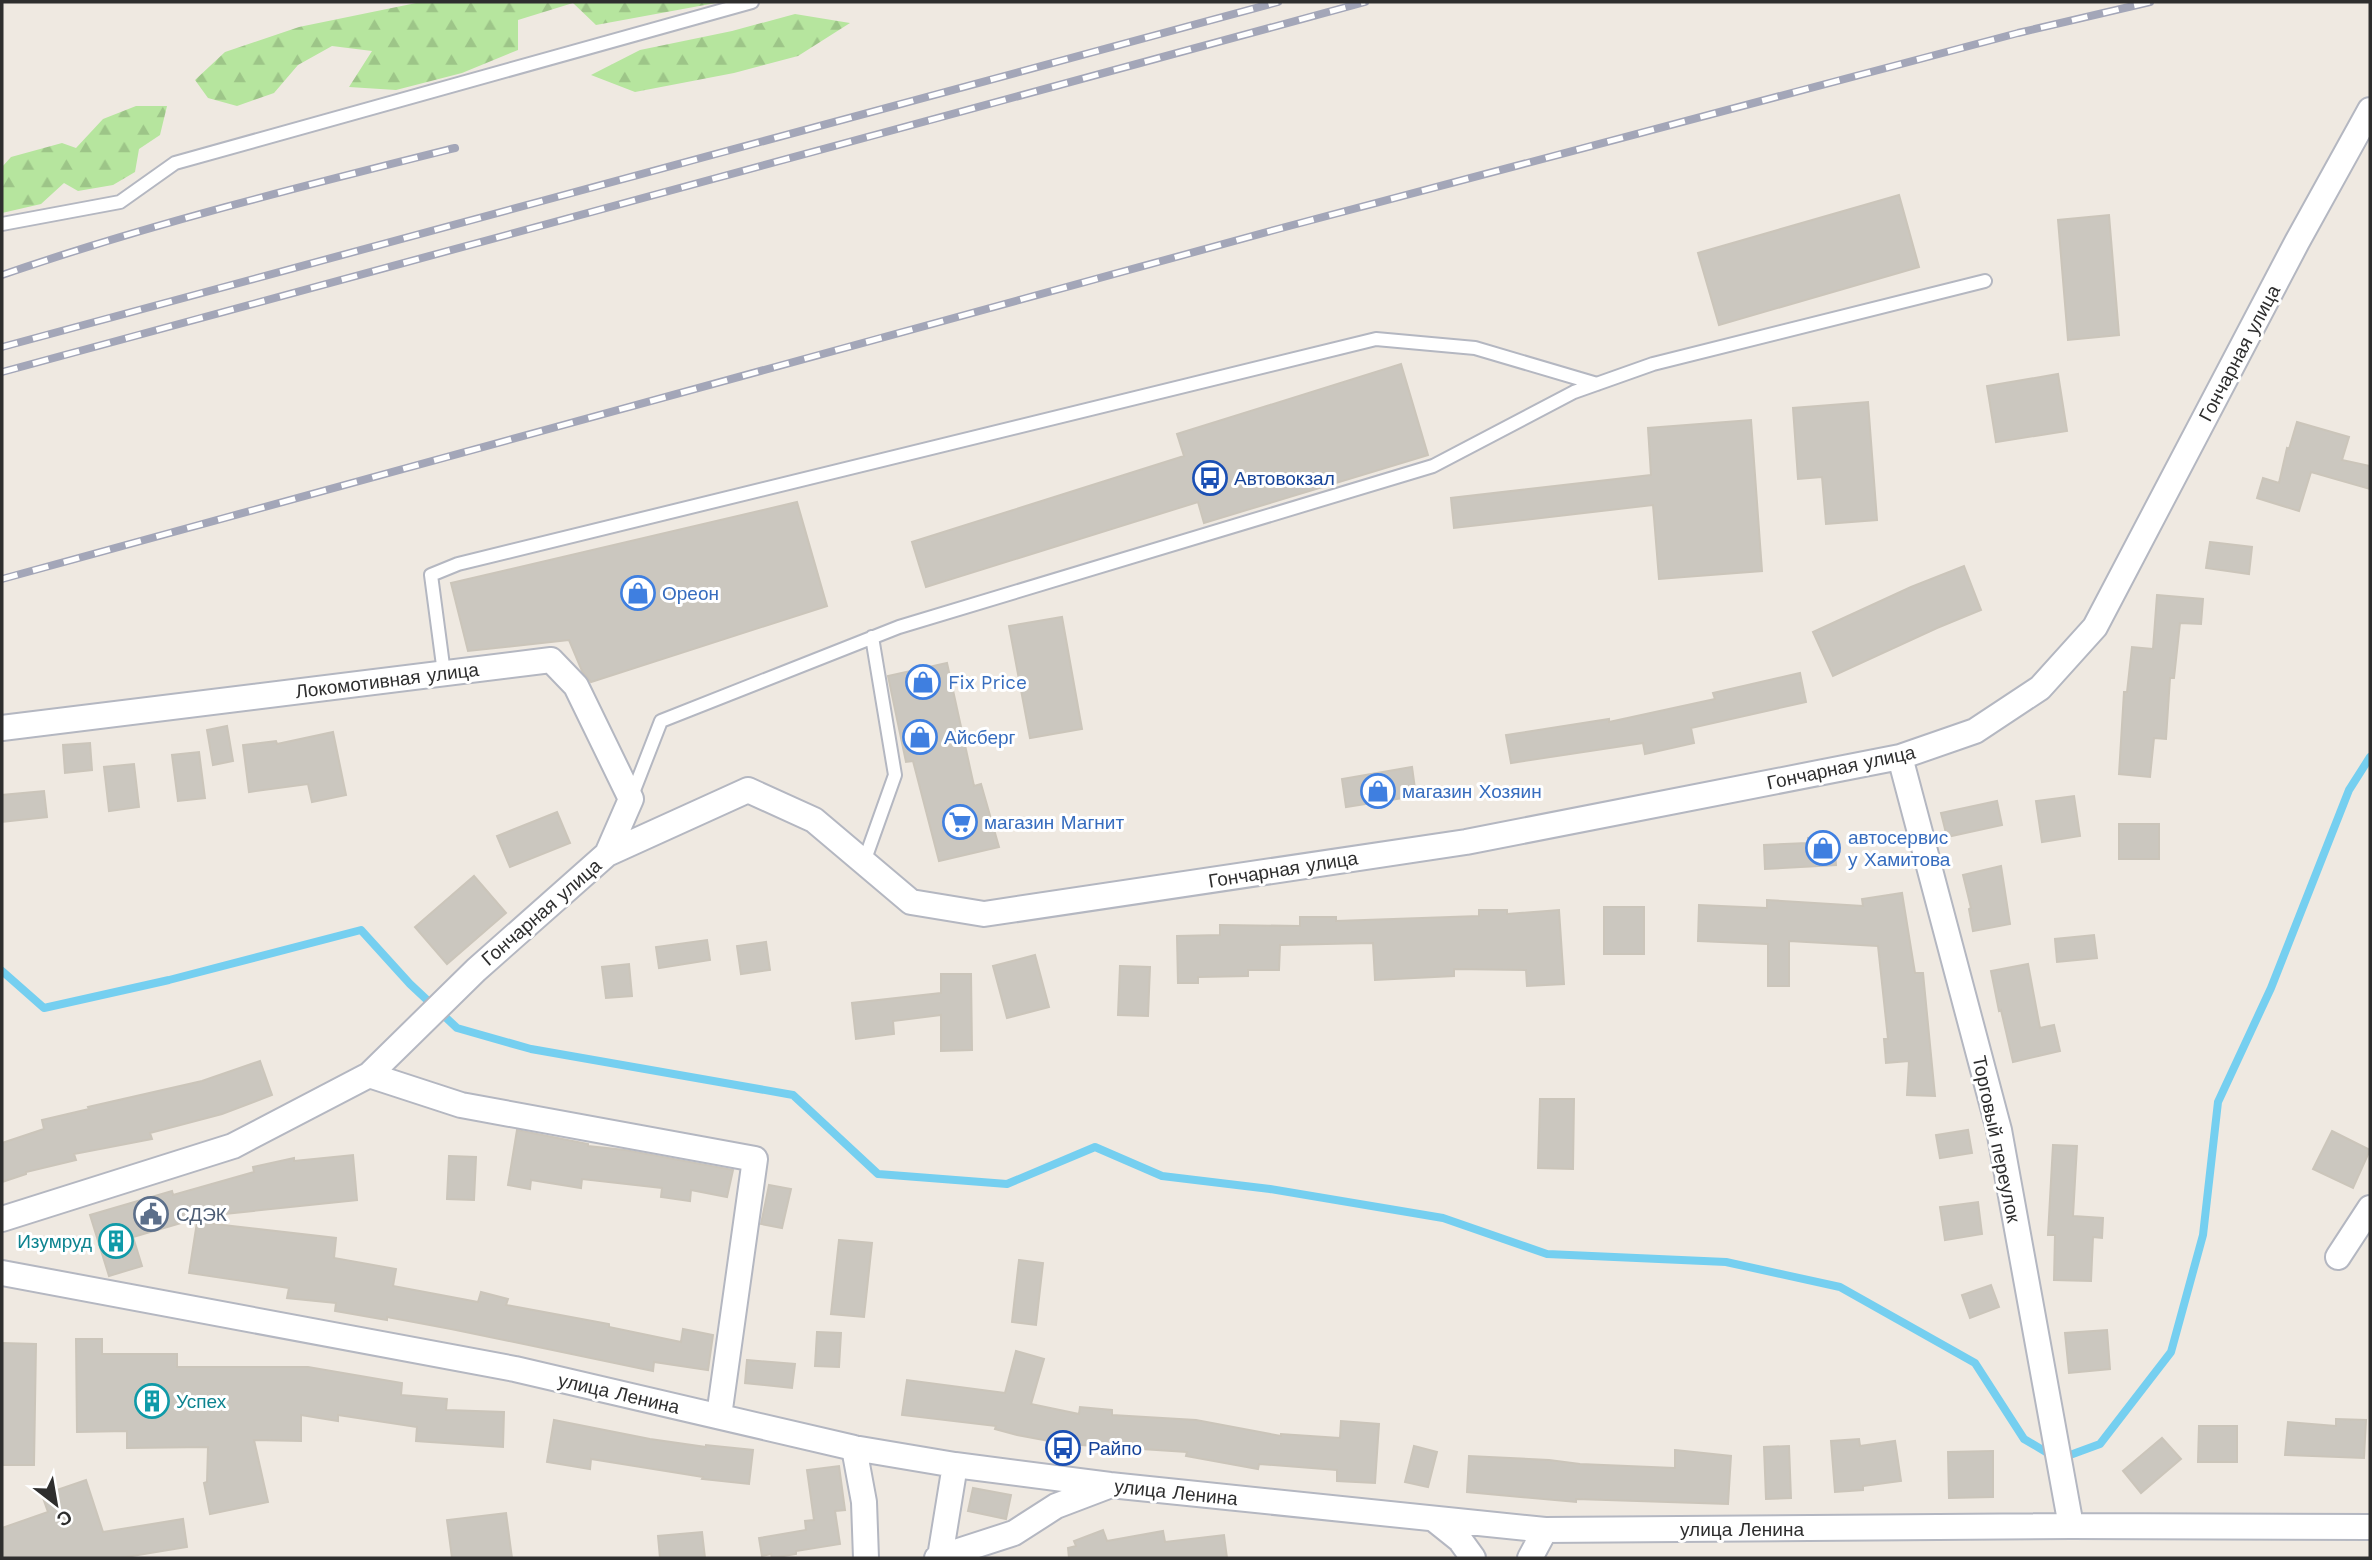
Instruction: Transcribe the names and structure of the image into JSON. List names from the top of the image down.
{
  "streets": {
    "street": [
      "Гончарная улица",
      "Локомотивная улица",
      "Торговый переулок",
      "улица Ленина"
    ]
  },
  "crossings": [
    ["Гончарная улица", "Торговый переулок"],
    ["Торговый переулок", "улица Ленина"]
  ],
  "places": {
    "bus stop": ["Автовокзал", "Райпо"],
    "shop": [
      "Ореон",
      "Fix Price",
      "Айсберг",
      "магазин Хозяин",
      "автосервис у Хамитова"
    ],
    "supermarket": ["магазин Магнит"],
    "public building": ["СДЭК"],
    "building": ["Изумруд", "Успех"]
  },
  "north": "bottom right"
}
